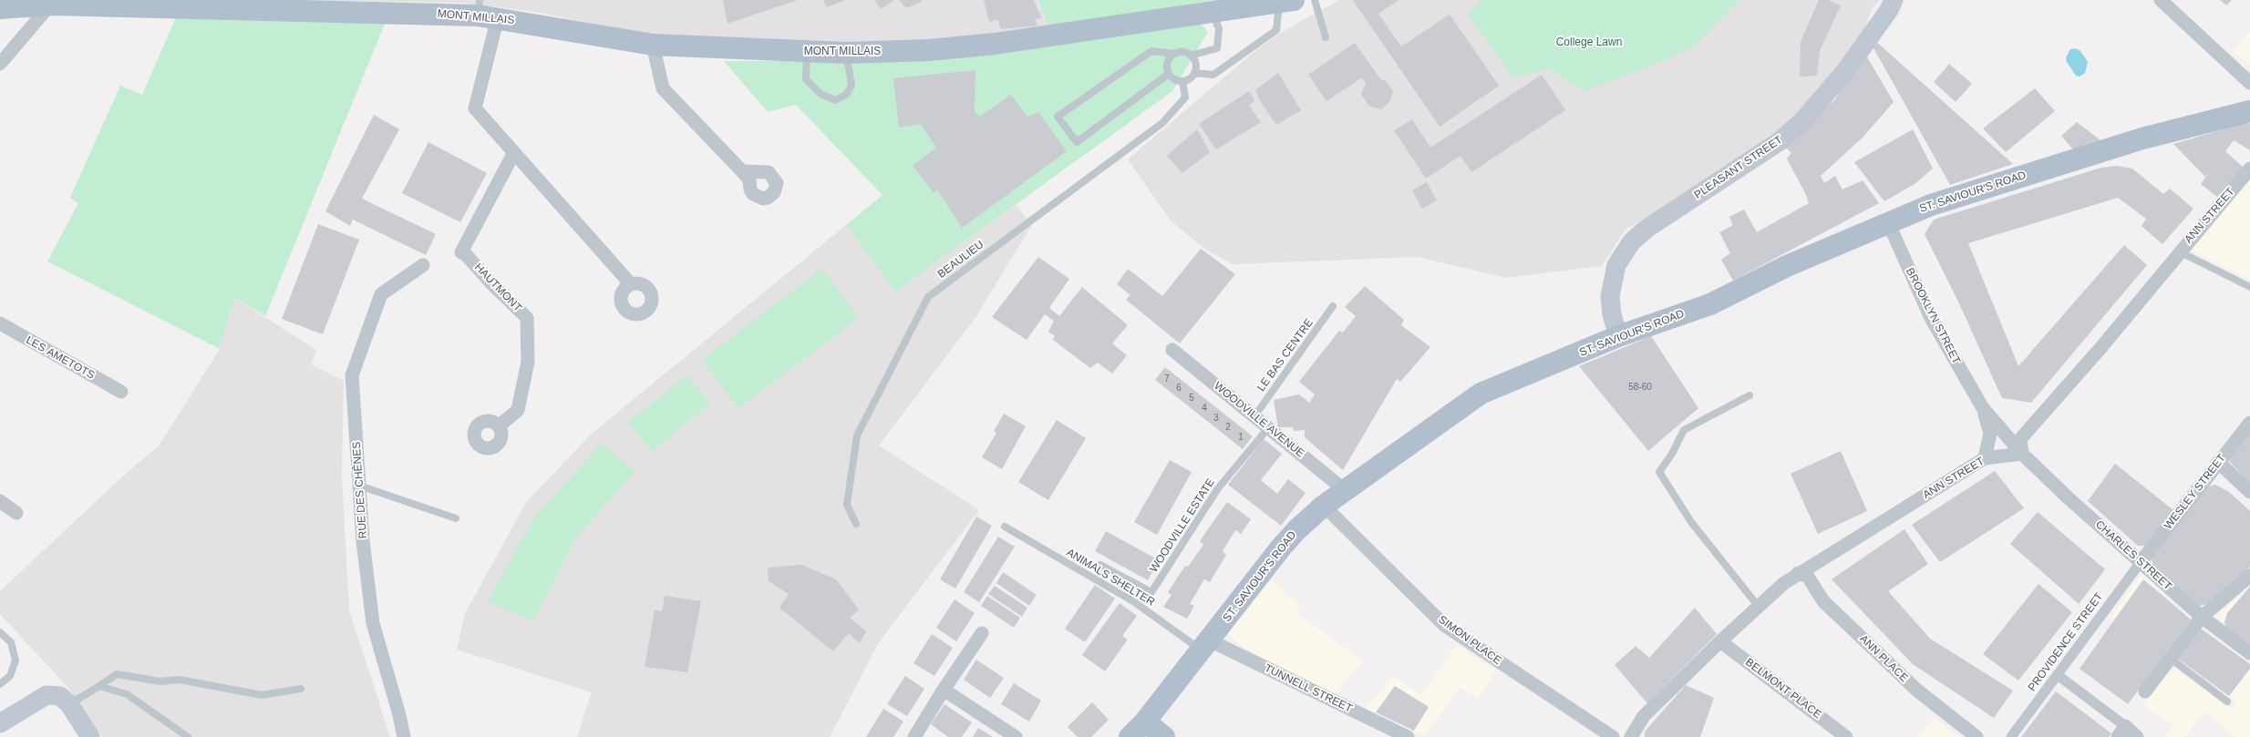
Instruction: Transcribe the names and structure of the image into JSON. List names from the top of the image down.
{
  "streets": {
    "main road": ["MONT MILLAIS", "PLEASANT STREET", "ST. SAVIOUR'S ROAD"],
    "street": [
      "ANN STREET",
      "HAUTMONT",
      "BROOKLYN STREET",
      "LES AMETOTS",
      "WOODVILLE AVENUE",
      "RUE DES CHÊNES",
      "WESLEY STREET",
      "CHARLES STREET",
      "SIMON PLACE",
      "PROVIDENCE STREET",
      "ANN PLACE",
      "TUNNELL STREET",
      "BELMONT PLACE"
    ],
    "lane": [
      "BEAULIEU",
      "LE BAS CENTRE",
      "WOODVILLE ESTATE",
      "ANIMALS SHELTER"
    ]
  },
  "crossings": [
    ["PLEASANT STREET", "ST. SAVIOUR'S ROAD"],
    ["ST. SAVIOUR'S ROAD", "BROOKLYN STREET"],
    ["ST. SAVIOUR'S ROAD", "WOODVILLE AVENUE"],
    ["ST. SAVIOUR'S ROAD", "ANIMALS SHELTER"],
    ["ST. SAVIOUR'S ROAD", "SIMON PLACE"],
    ["ST. SAVIOUR'S ROAD", "TUNNELL STREET"],
    ["ANN STREET", "BROOKLYN STREET"],
    ["ANN STREET", "CHARLES STREET"],
    ["ANN STREET", "ANN PLACE"],
    ["ANN STREET", "BELMONT PLACE"],
    ["BROOKLYN STREET", "CHARLES STREET"],
    ["LE BAS CENTRE", "WOODVILLE AVENUE"],
    ["WOODVILLE AVENUE", "WOODVILLE ESTATE"],
    ["WESLEY STREET", "CHARLES STREET"],
    ["WESLEY STREET", "PROVIDENCE STREET"],
    ["CHARLES STREET", "PROVIDENCE STREET"],
    ["ANIMALS SHELTER", "TUNNELL STREET"]
  ],
  "parks": ["College Lawn"],
  "house_numbers": [
    "7",
    "58-60",
    "6",
    "5",
    "4",
    "3",
    "2",
    "1"
  ]
}
